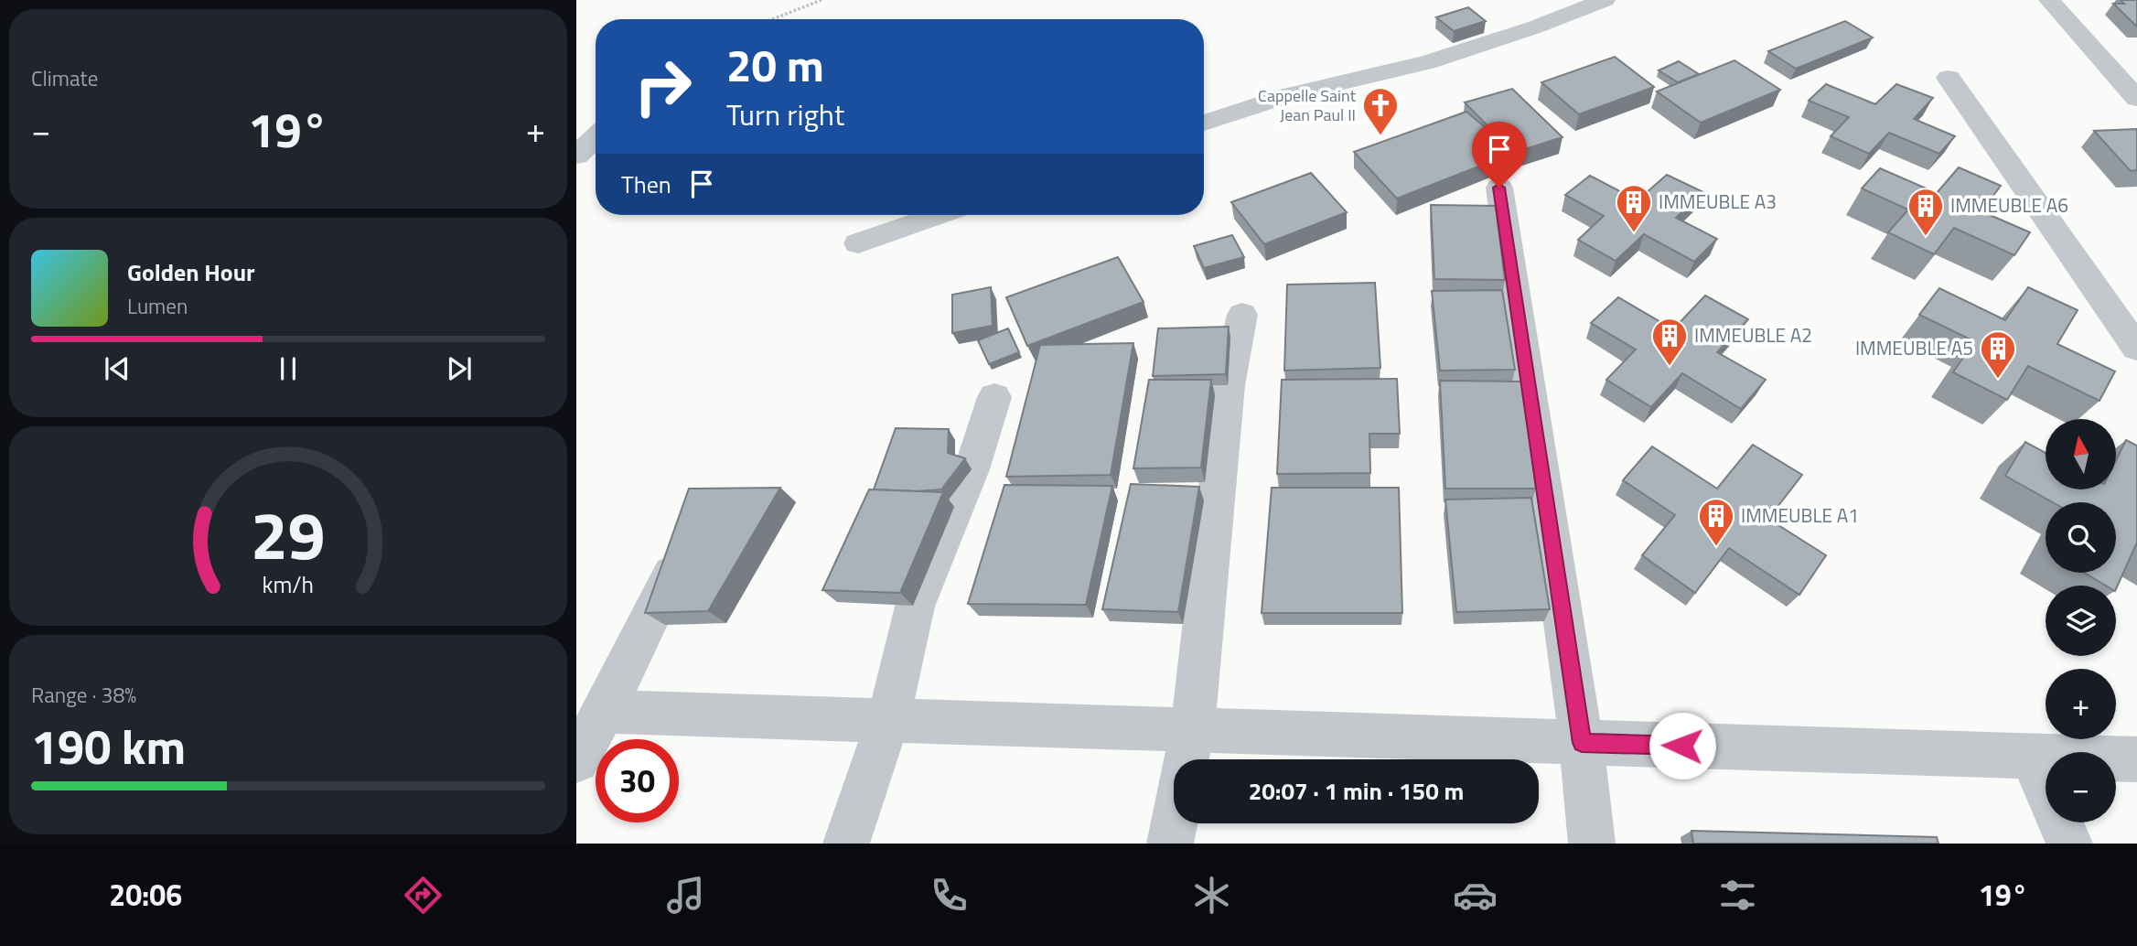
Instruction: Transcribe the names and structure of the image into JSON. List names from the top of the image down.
{
  "places": {
    "church": ["Cappelle Saint Jean Paul II"],
    "building": [
      "IMMEUBLE A3",
      "IMMEUBLE A6",
      "IMMEUBLE A2",
      "IMMEUBLE A5",
      "IMMEUBLE A1"
    ]
  },
  "north": "top",
  "page": {
    "tile": [
      "Climate",
      ["Range · 38%", "190 km"]
    ],
    "turn": ["20 m", "Turn right"],
    "heat": ["−", "19°", "+"],
    "then": "Then",
    "song": ["Golden Hour", "Lumen"],
    "map_buttons": ["+", "−"],
    "limit": "30",
    "trip": "20:07 · 1 min · 150 m",
    "tabs": ["20:06", "19°"],
    "gauge": ["29", "km/h"]
  }
}
